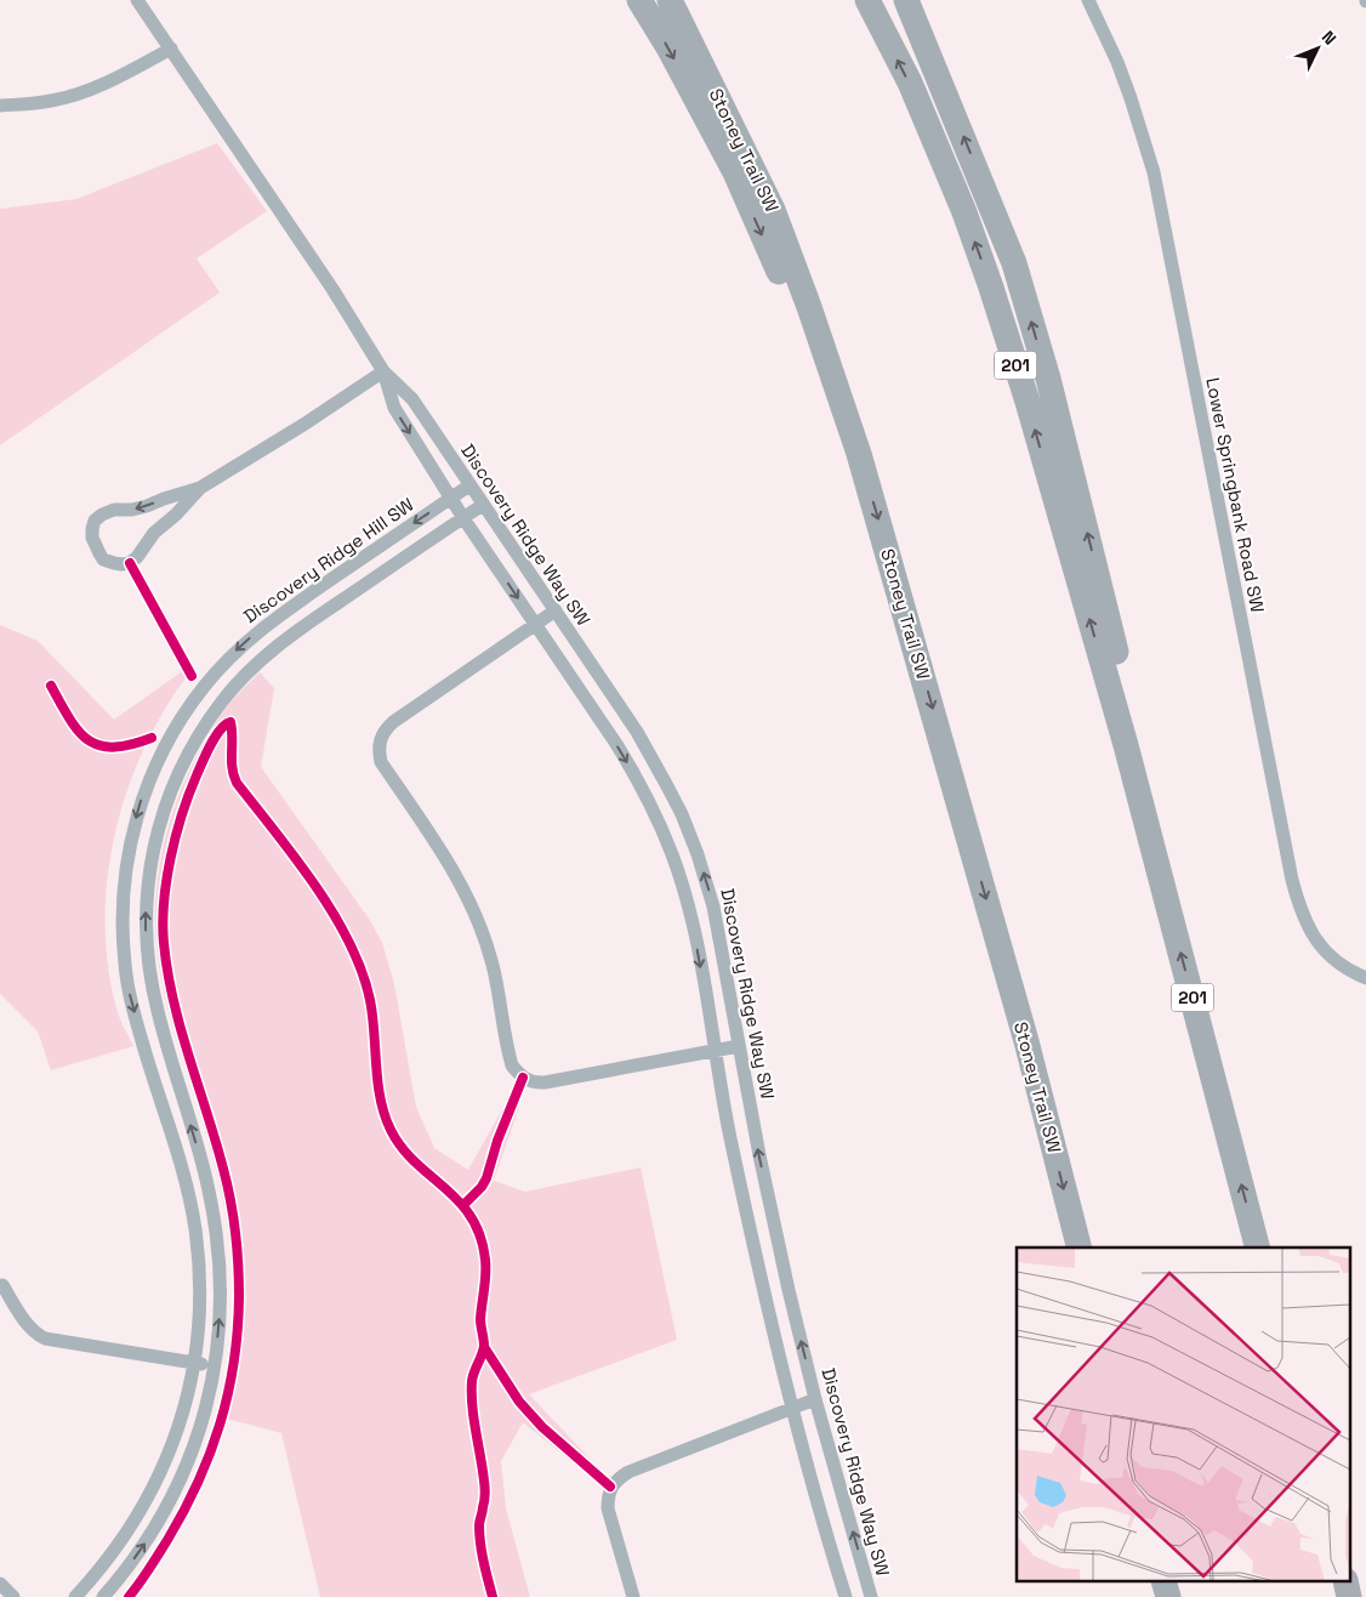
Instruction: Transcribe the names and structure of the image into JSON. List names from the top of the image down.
{
  "streets": {
    "highway": ["Stoney Trail SW", "201"],
    "street": ["Lower Springbank Road SW", "Discovery Ridge Way SW", "Discovery Ridge Hill SW"]
  },
  "crossings": [
    ["Discovery Ridge Way SW", "Discovery Ridge Hill SW"]
  ],
  "north": "top right"
}
